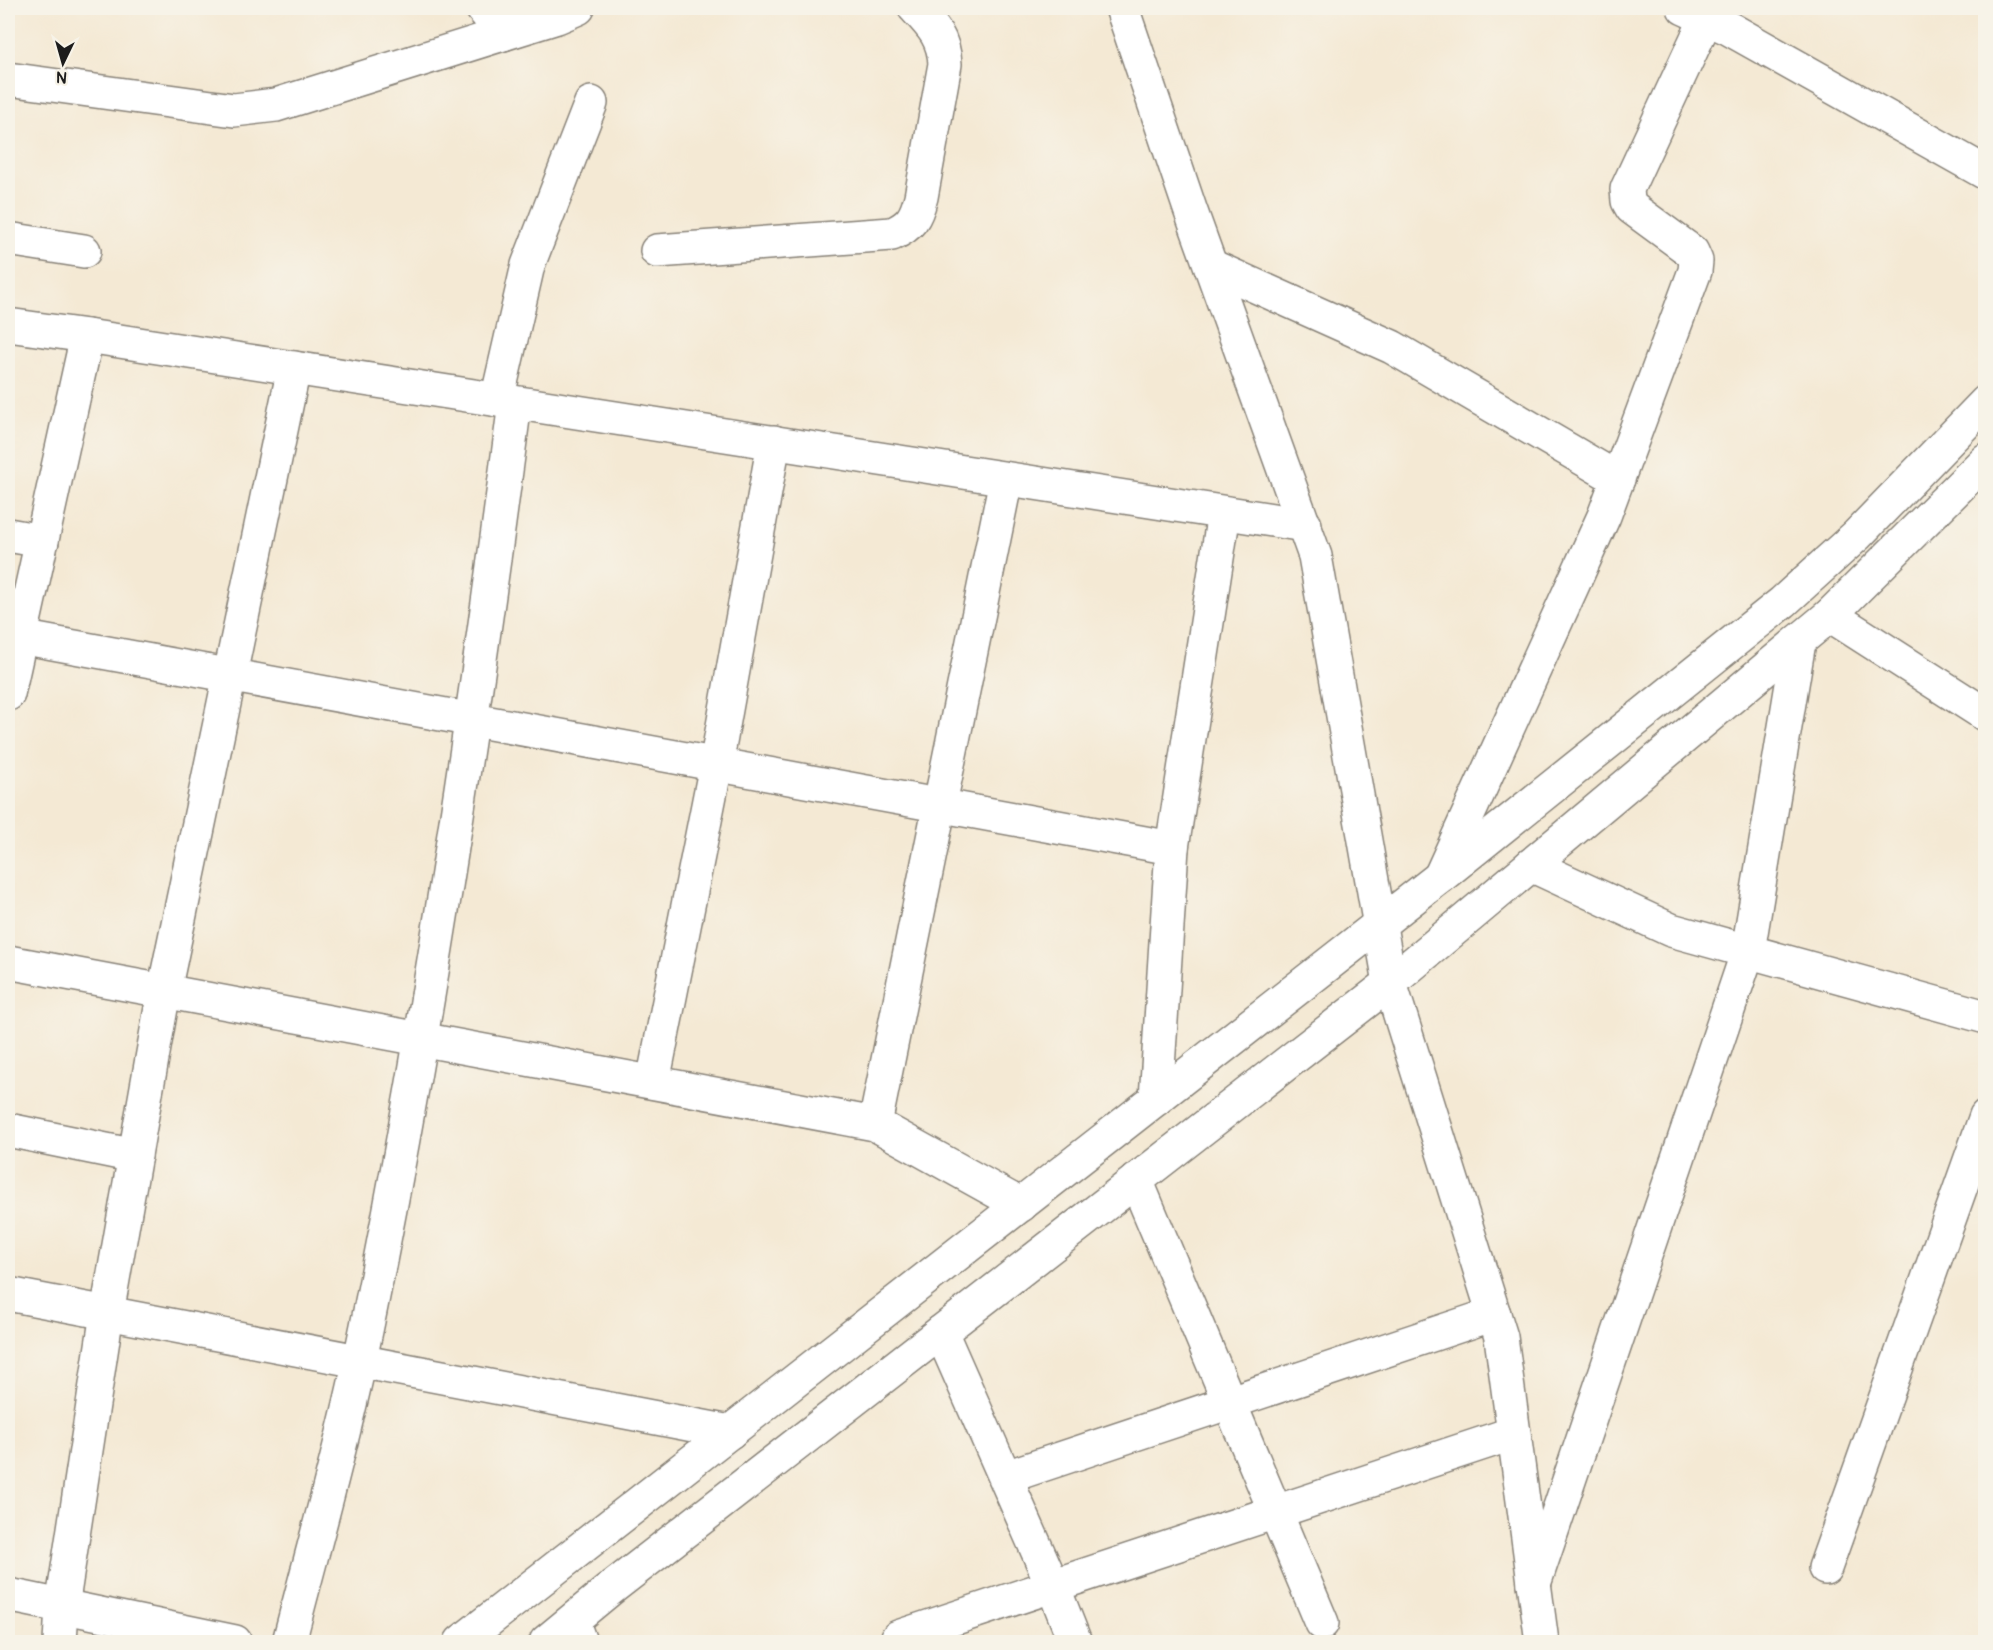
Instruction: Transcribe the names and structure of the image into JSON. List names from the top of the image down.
{
  "north": "bottom"
}
